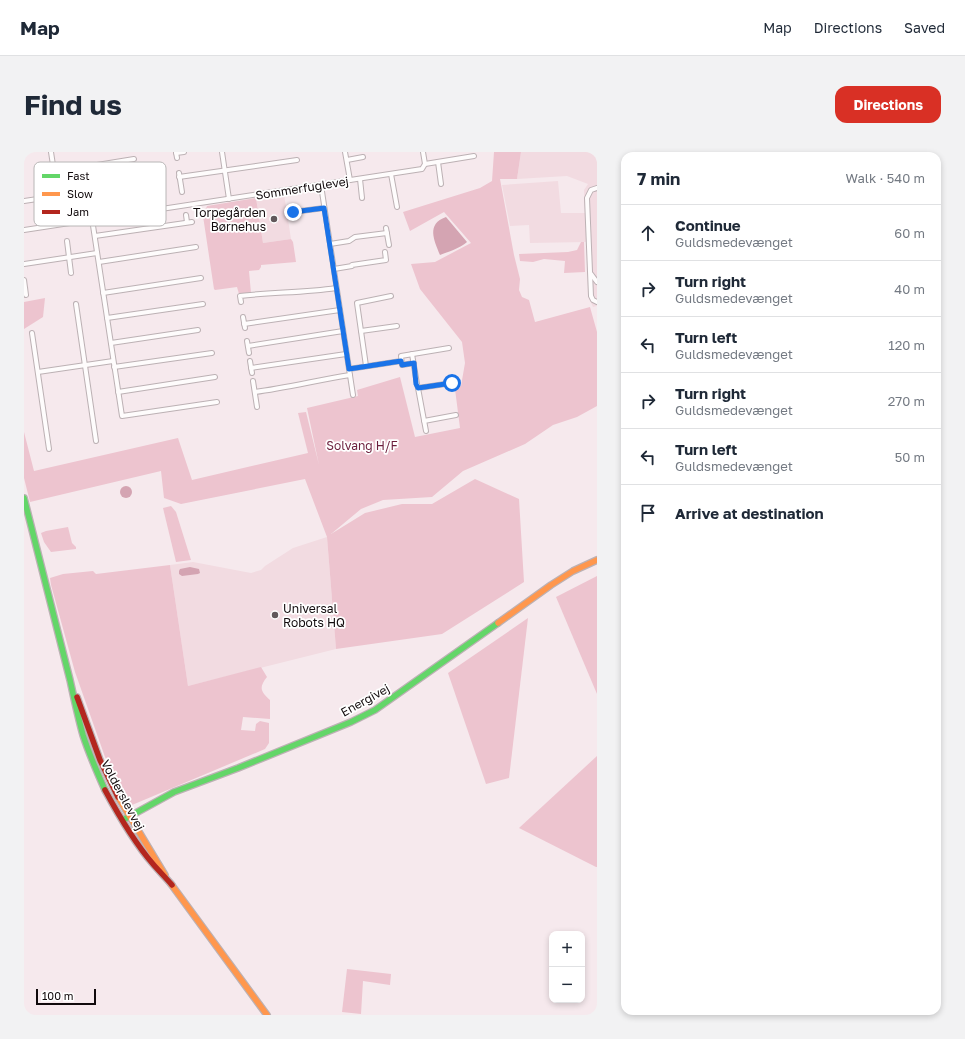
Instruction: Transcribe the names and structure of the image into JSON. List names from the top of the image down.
{
  "streets": {
    "street": ["Sommerfuglevej", "Energivej", "Volderslevvej"]
  },
  "crossings": [
    ["Energivej", "Volderslevvej"]
  ],
  "parks": ["Solvang H/F"],
  "places": ["Torpegården Børnehus", "Universal Robots HQ"],
  "legend": ["Fast", "Slow", "Jam"],
  "scale_bar": "100 m",
  "page": {
    "header": "Map",
    "nav": ["Map", "Directions", "Saved"],
    "buttons": "Directions",
    "title": "Find us",
    "heading": ["7 min", "Walk · 540 m"],
    "list": [
      ["Continue", "Guldsmedevænget", "60 m"],
      ["Turn right", "Guldsmedevænget", "40 m"],
      ["Turn left", "Guldsmedevænget", "120 m"],
      ["Turn right", "Guldsmedevænget", "270 m"],
      ["Turn left", "Guldsmedevænget", "50 m"],
      "Arrive at destination"
    ],
    "map_buttons": ["+", "−"],
    "scale": "100 m"
  }
}
